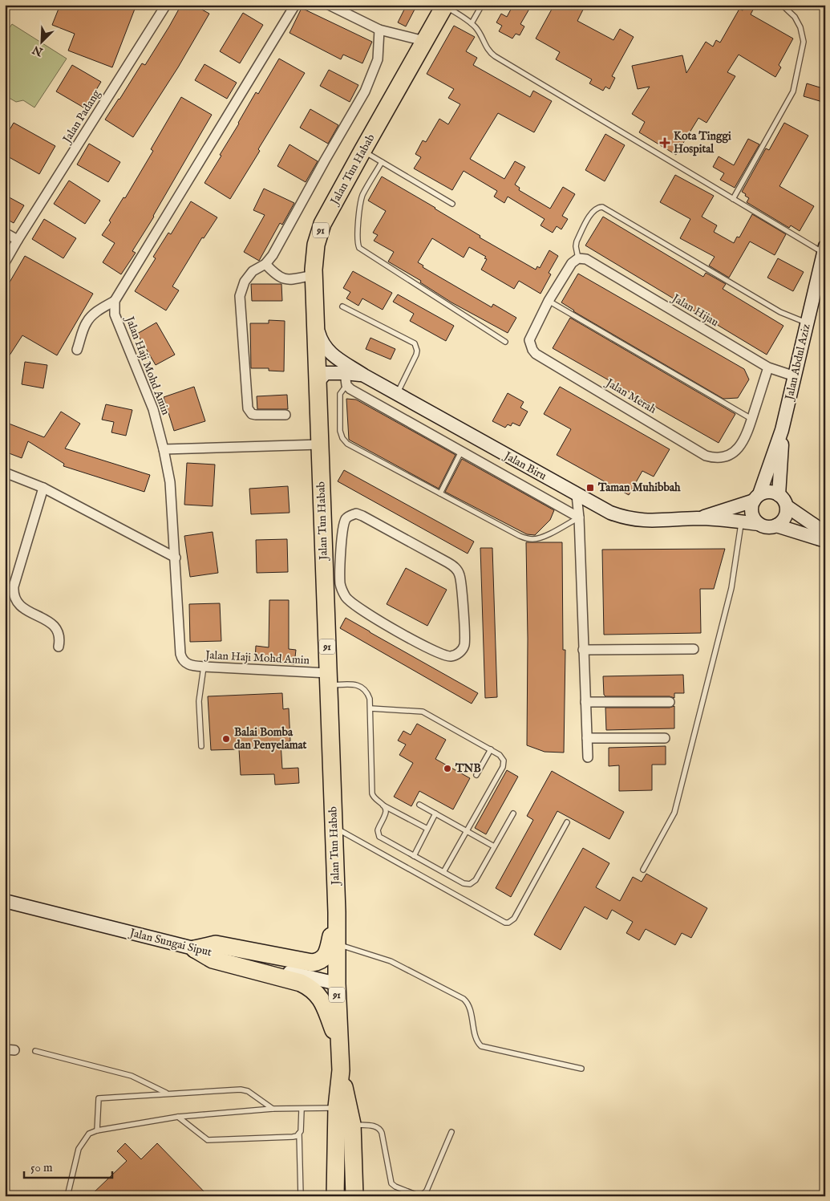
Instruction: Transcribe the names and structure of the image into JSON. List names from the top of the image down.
{
  "streets": {
    "highway": ["Jalan Tun Habab", "91"],
    "street": [
      "Jalan Padang",
      "Jalan Hijau",
      "Jalan Abdul Aziz",
      "Jalan Haji Mohd Amin",
      "Jalan Merah",
      "Jalan Biru",
      "Jalan Sungai Siput"
    ]
  },
  "crossings": [
    ["Jalan Tun Habab", "Jalan Haji Mohd Amin"],
    ["Jalan Tun Habab", "Jalan Biru"],
    ["Jalan Tun Habab", "Jalan Sungai Siput"],
    ["Jalan Hijau", "Jalan Abdul Aziz"],
    ["Jalan Hijau", "Jalan Merah"]
  ],
  "places": {
    "health": ["Kota Tinggi Hospital"],
    "transit": ["Taman Muhibbah"],
    "other": ["Balai Bomba dan Penyelamat", "TNB"]
  },
  "scale_bar": "50 m",
  "north": "bottom left"
}
